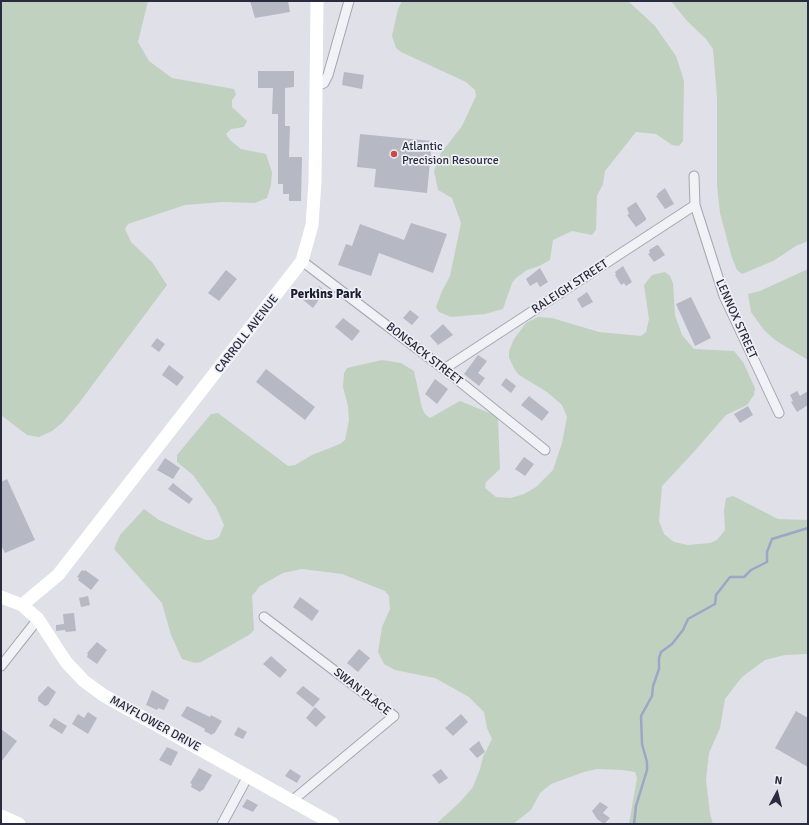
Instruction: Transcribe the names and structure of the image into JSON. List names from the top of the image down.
{
  "streets": {
    "street": [
      "RALEIGH STREET",
      "LENNOX STREET",
      "CARROLL AVENUE",
      "BONSACK STREET",
      "SWAN PLACE",
      "MAYFLOWER DRIVE"
    ]
  },
  "crossings": [
    ["RALEIGH STREET", "LENNOX STREET"],
    ["RALEIGH STREET", "BONSACK STREET"],
    ["CARROLL AVENUE", "BONSACK STREET"],
    ["CARROLL AVENUE", "MAYFLOWER DRIVE"],
    ["SWAN PLACE", "MAYFLOWER DRIVE"]
  ],
  "districts": ["Perkins Park"],
  "places": ["Atlantic Precision Resource"],
  "north": "top"
}
